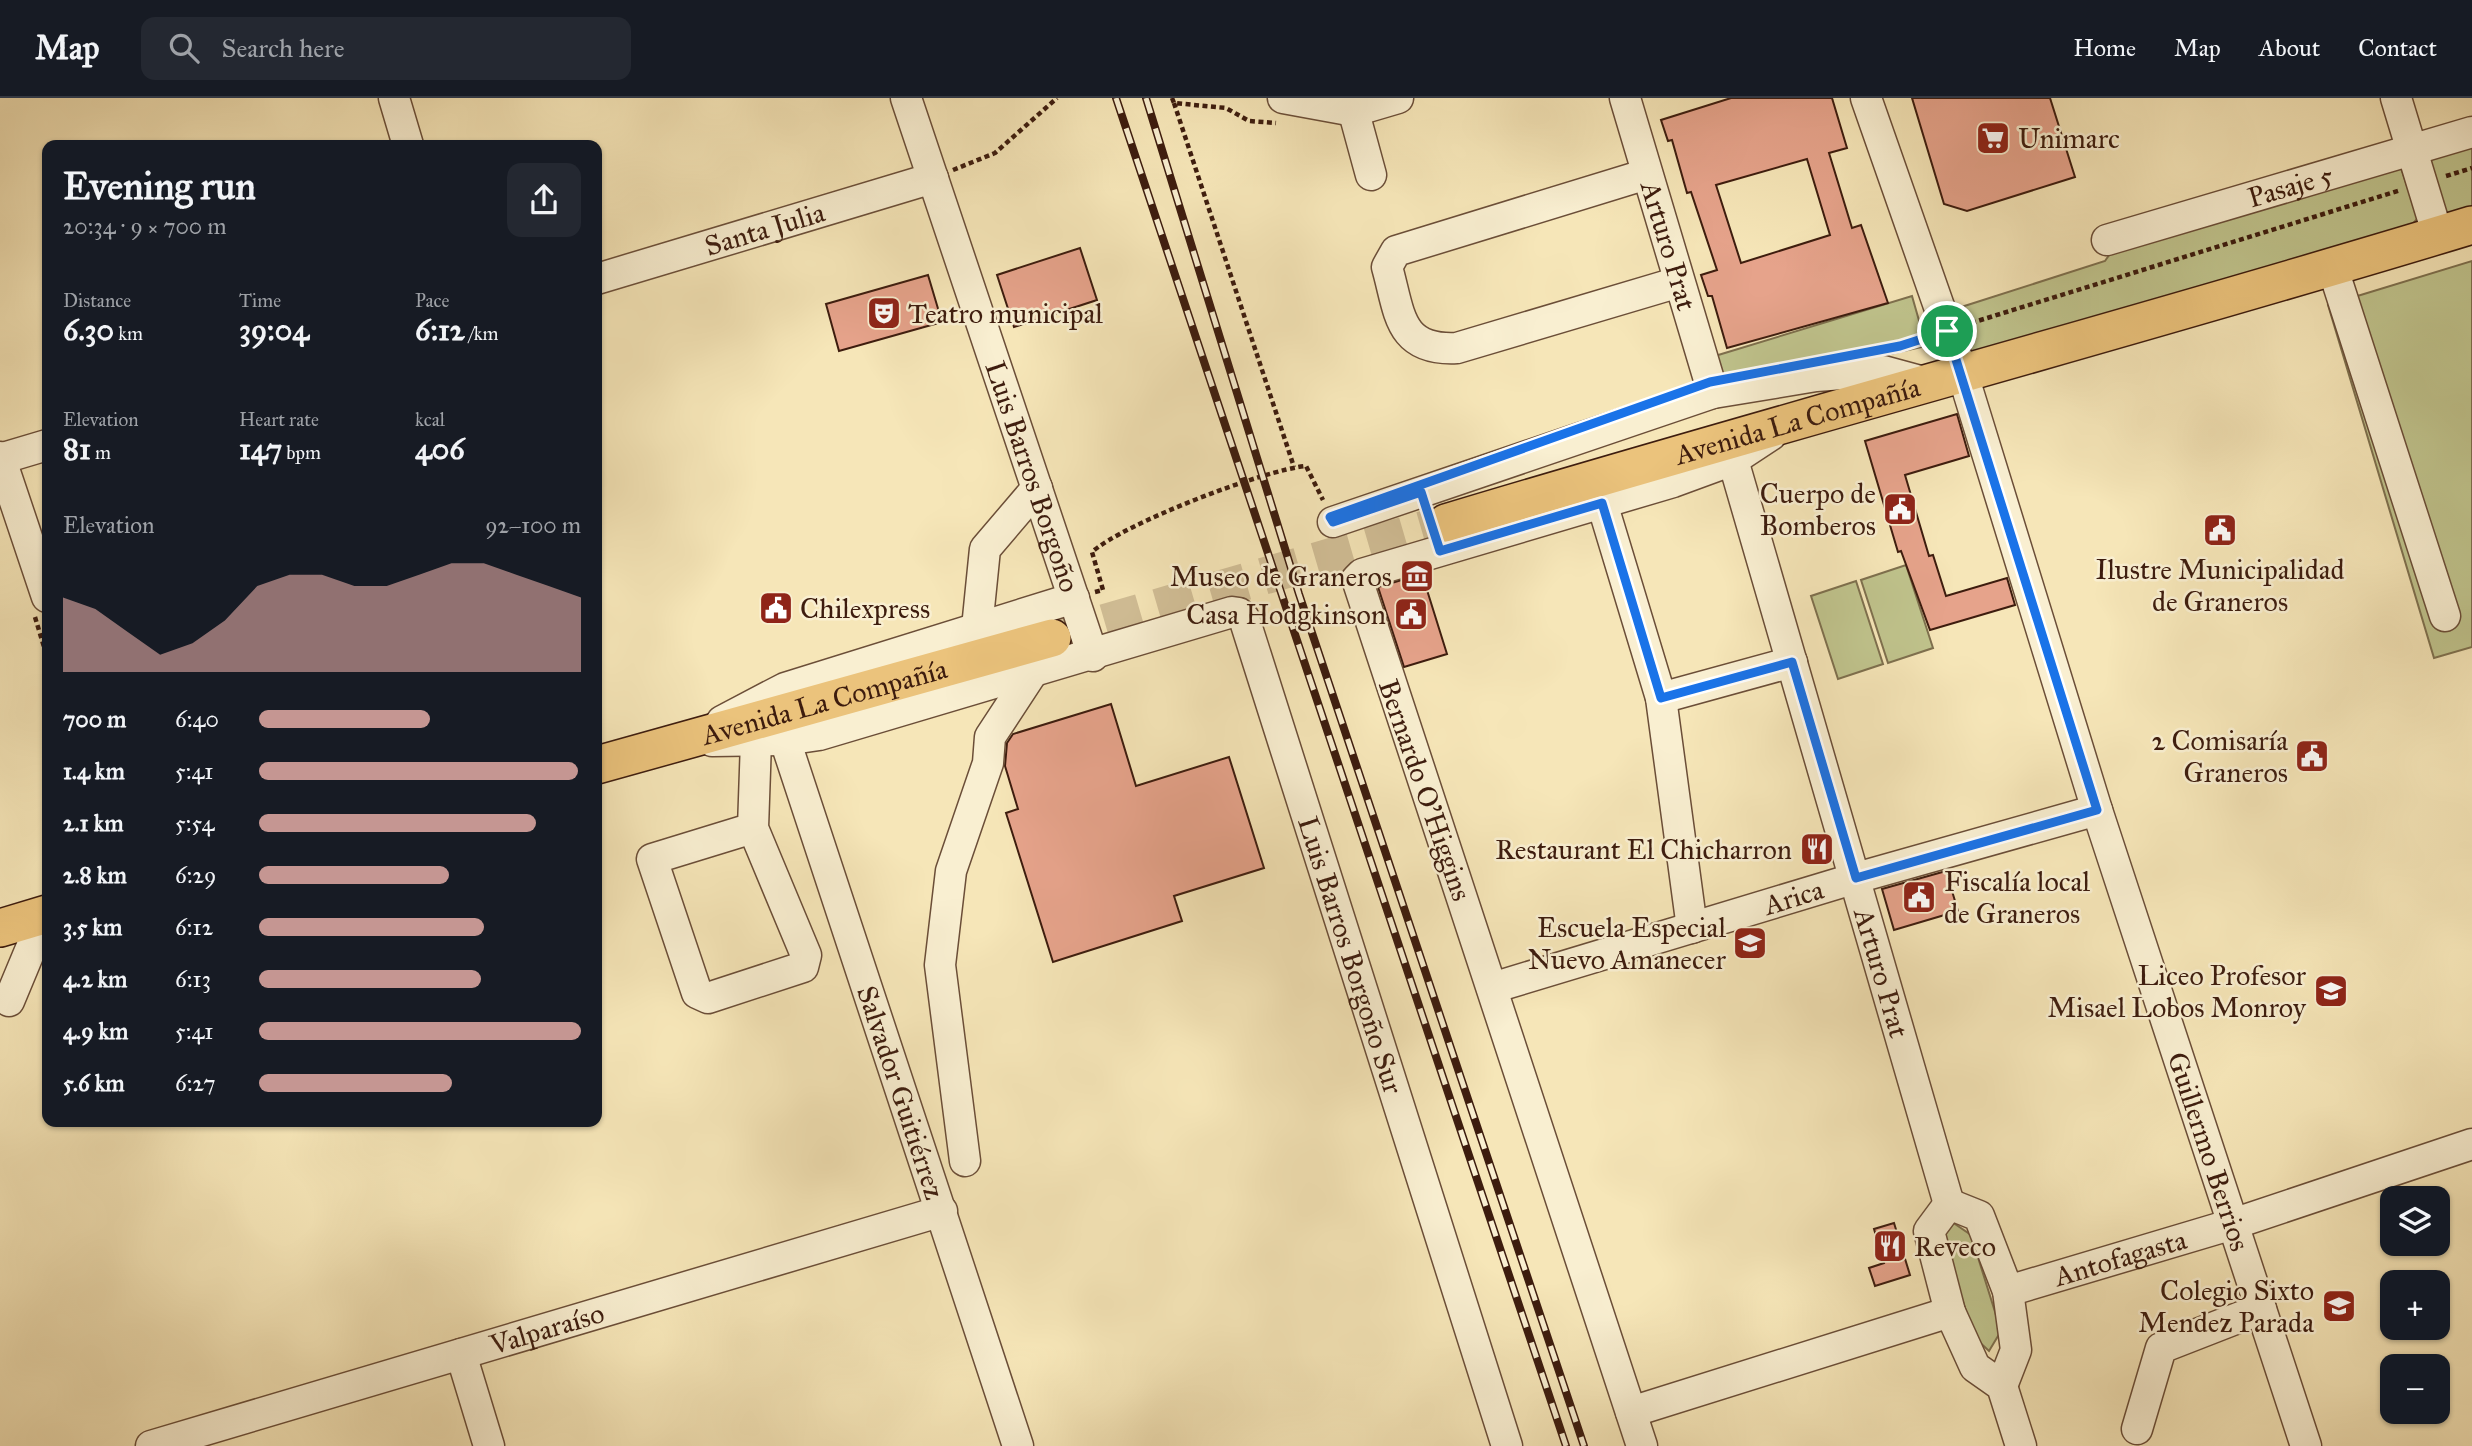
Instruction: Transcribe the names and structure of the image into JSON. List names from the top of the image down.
{
  "streets": {
    "main road": ["Avenida La Compañía"],
    "street": [
      "Pasaje 5",
      "Santa Julia",
      "Arturo Prat",
      "Luis Barros Borgoño",
      "Bernardo O'Higgins",
      "Arica",
      "Luis Barros Borgoño Sur",
      "Salvador Guitiérrez",
      "Guillermo Berrios",
      "Antofagasta",
      "Valparaíso"
    ]
  },
  "crossings": [
    ["Santa Julia", "Luis Barros Borgoño"],
    ["Arturo Prat", "Bernardo O'Higgins"],
    ["Arturo Prat", "Arica"],
    ["Avenida La Compañía", "Bernardo O'Higgins"],
    ["Avenida La Compañía", "Guillermo Berrios"],
    ["Luis Barros Borgoño", "Luis Barros Borgoño Sur"],
    ["Bernardo O'Higgins", "Arica"],
    ["Arica", "Guillermo Berrios"],
    ["Salvador Guitiérrez", "Valparaíso"],
    ["Guillermo Berrios", "Antofagasta"]
  ],
  "places": {
    "supermarket": ["Unimarc"],
    "theatre": ["Teatro municipal"],
    "public building": [
      "Cuerpo de Bomberos",
      "Ilustre Municipalidad de Graneros",
      "Chilexpress",
      "Casa Hodgkinson",
      "2 Comisaría Graneros",
      "Fiscalía local de Graneros"
    ],
    "museum": ["Museo de Graneros"],
    "restaurant": ["Restaurant El Chicharron", "Reveco"],
    "school or university": ["Escuela Especial Nuevo Amanecer", "Liceo Profesor Misael Lobos Monroy", "Colegio Sixto Mendez Parada"]
  },
  "page": {
    "header": "Map",
    "search": "Search here",
    "nav": [
      "Home",
      "Map",
      "About",
      "Contact"
    ],
    "heading": ["Evening run", "20:34 · 9 × 700 m"],
    "stats": [
      ["Distance", "6.30 km"],
      ["Time", "39:04"],
      ["Pace", "6:12 /km"],
      ["Elevation", "81 m"],
      ["Heart rate", "147 bpm"],
      ["kcal", "406"]
    ],
    "chart": ["Elevation", "92–100 m"],
    "list": [
      {
        "name": "700 m",
        "note": "6:40"
      },
      {
        "name": "1.4 km",
        "note": "5:41"
      },
      {
        "name": "2.1 km",
        "note": "5:54"
      },
      {
        "name": "2.8 km",
        "note": "6:29"
      },
      {
        "name": "3.5 km",
        "note": "6:12"
      },
      {
        "name": "4.2 km",
        "note": "6:13"
      },
      {
        "name": "4.9 km",
        "note": "5:41"
      },
      {
        "name": "5.6 km",
        "note": "6:27"
      }
    ],
    "map_buttons": ["+", "−"]
  }
}
